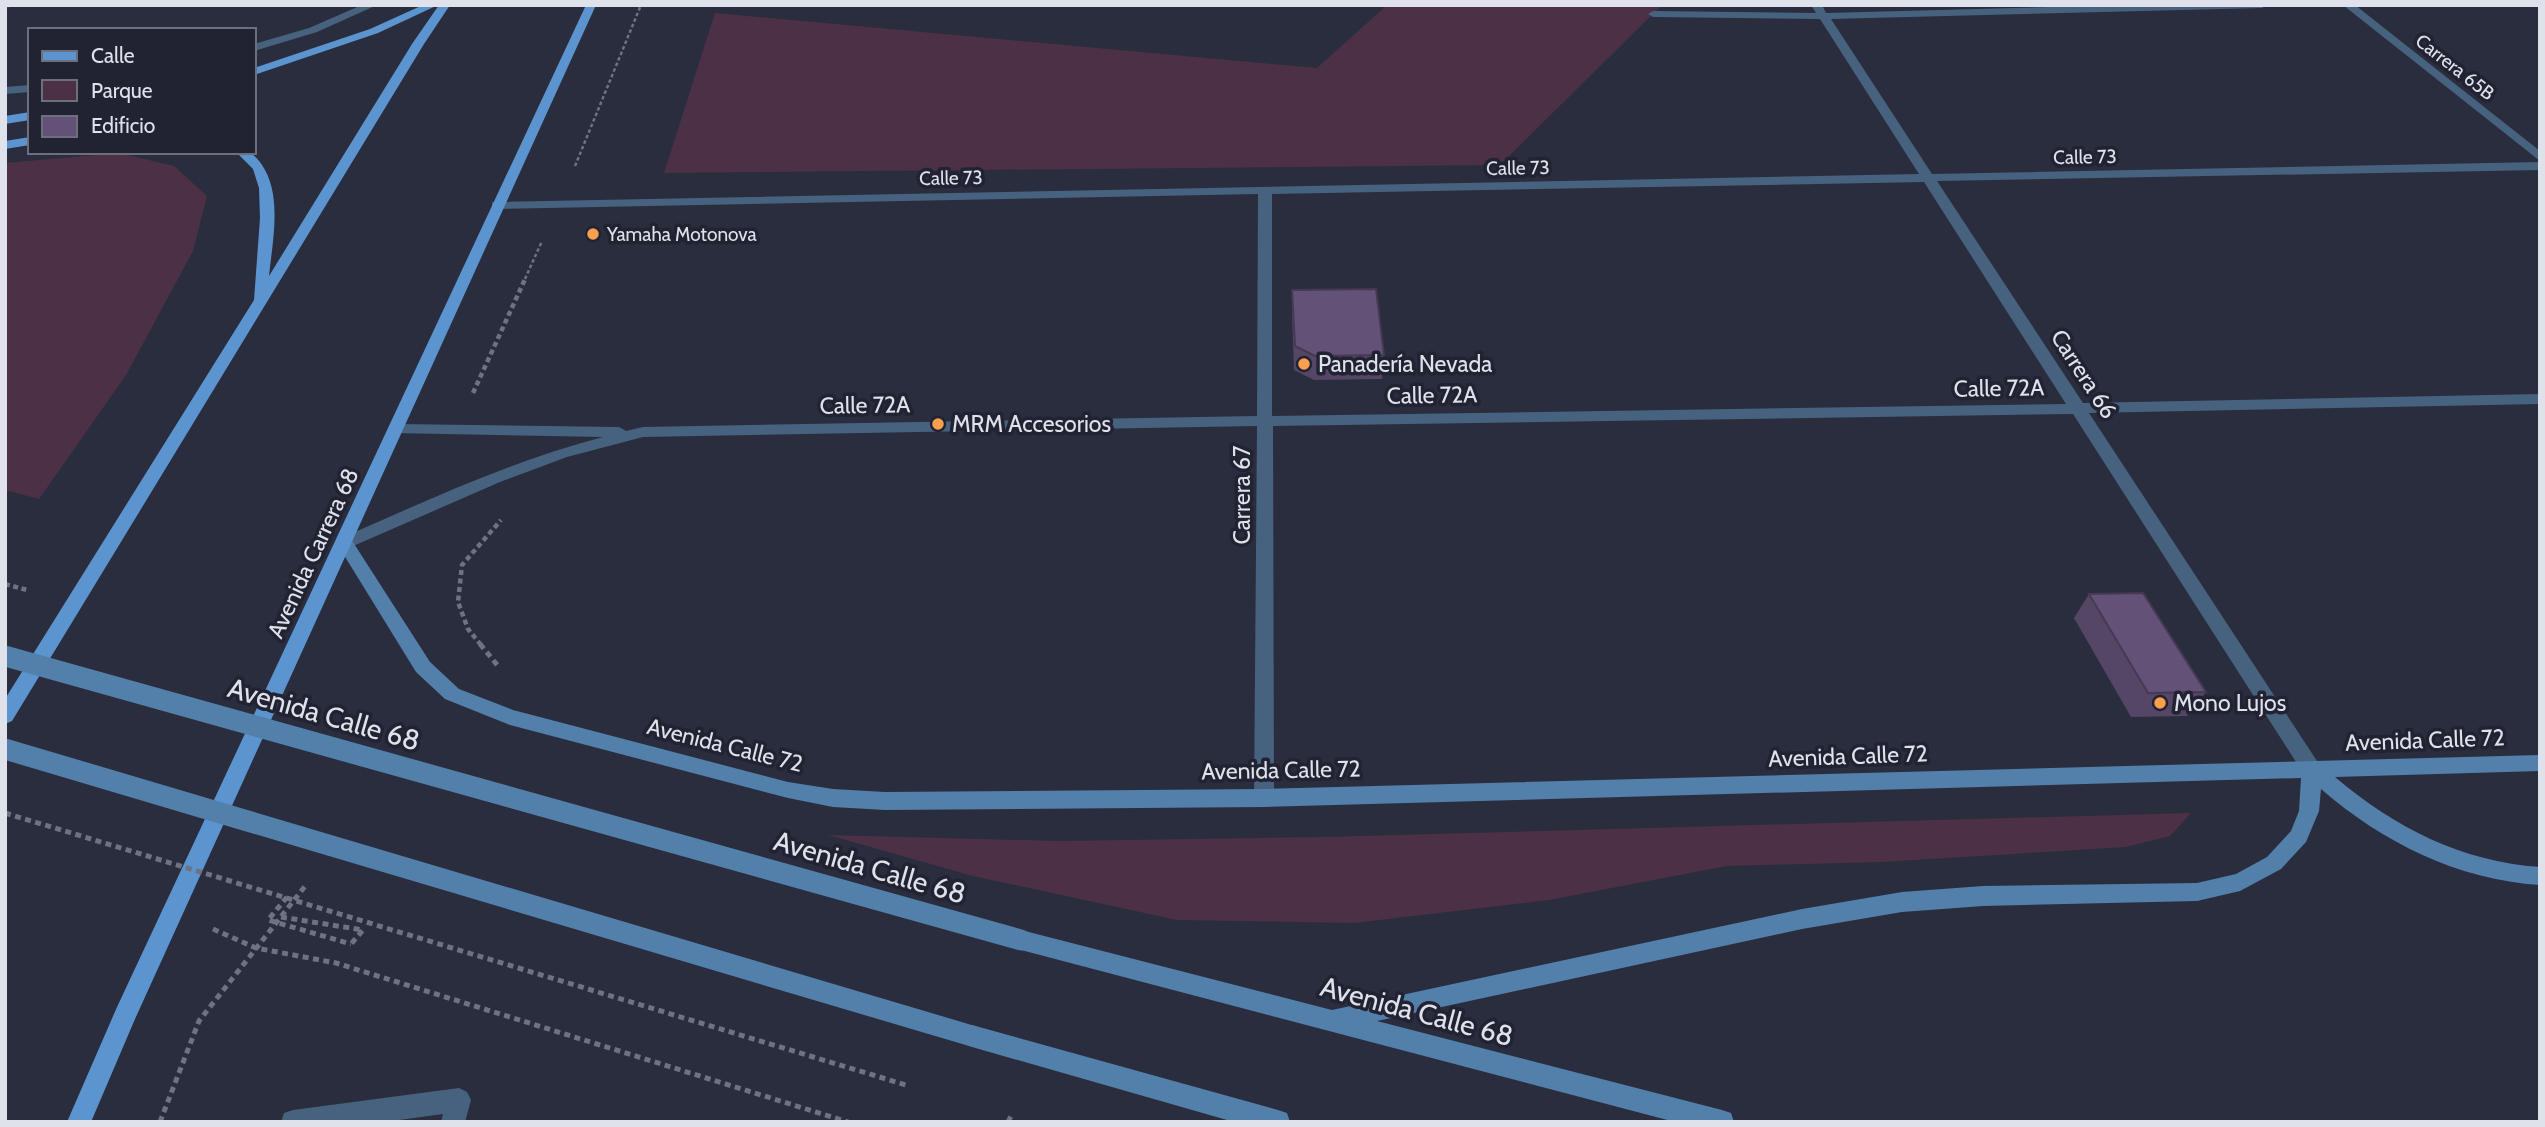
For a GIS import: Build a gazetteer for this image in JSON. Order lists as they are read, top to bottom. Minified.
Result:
{"streets":{"main road":["Avenida Carrera 68","Avenida Calle 68","Avenida Calle 72"],"street":["Carrera 65B","Calle 73","Carrera 66","Calle 72A","Carrera 67"]},"crossings":[["Calle 73","Carrera 66"],["Calle 73","Carrera 67"],["Calle 73","Avenida Carrera 68"],["Carrera 66","Calle 72A"],["Carrera 66","Avenida Calle 72"],["Calle 72A","Carrera 67"],["Calle 72A","Avenida Carrera 68"],["Calle 72A","Avenida Calle 72"],["Carrera 67","Avenida Calle 72"],["Avenida Carrera 68","Avenida Calle 72"]],"places":["Yamaha Motonova","Panadería Nevada","MRM Accesorios","Mono Lujos"],"legend":["Calle","Parque","Edificio"]}
